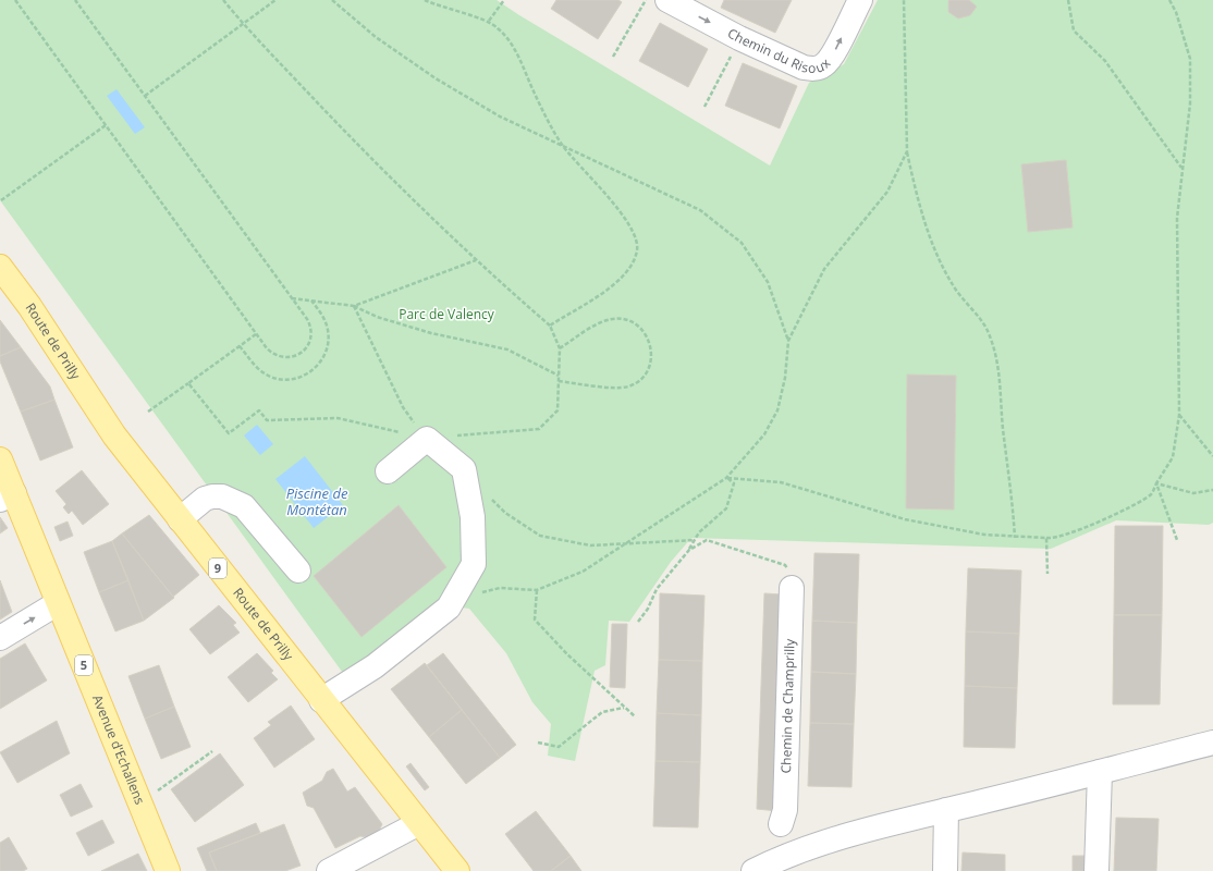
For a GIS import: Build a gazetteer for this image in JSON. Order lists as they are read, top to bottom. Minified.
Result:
{"streets":{"main road":["Route de Prilly","9","5","Avenue d'Echallens"],"street":["Chemin du Risoux","Chemin de Champrilly"]},"water":["Piscine de Montétan"],"parks":["Parc de Valency"]}
